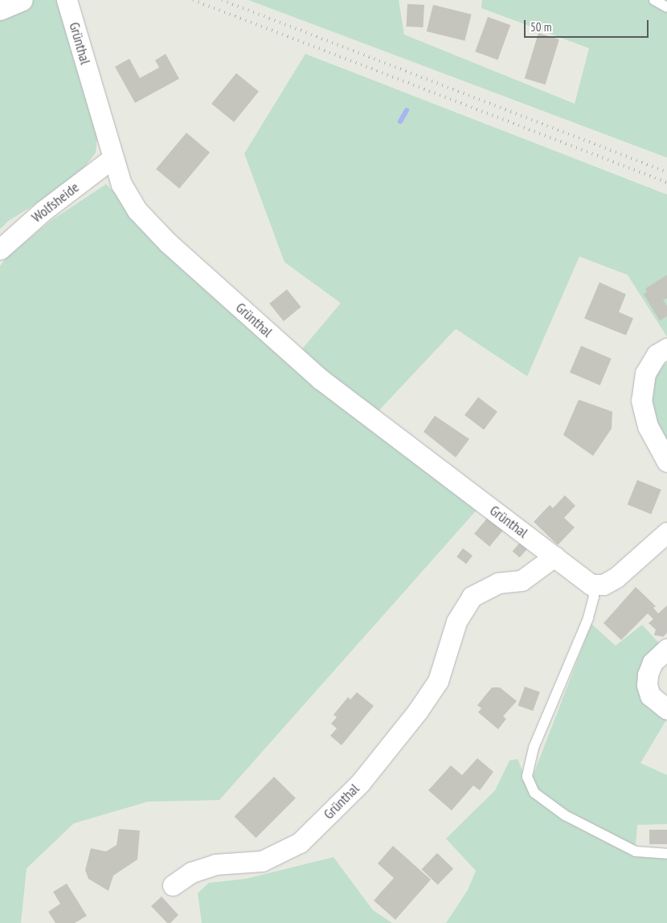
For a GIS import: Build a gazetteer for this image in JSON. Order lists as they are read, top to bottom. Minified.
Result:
{"streets":{"street":["Grünthal","Wolfsheide"]},"crossings":[["Grünthal","Wolfsheide"]],"scale_bar":"50 m"}
